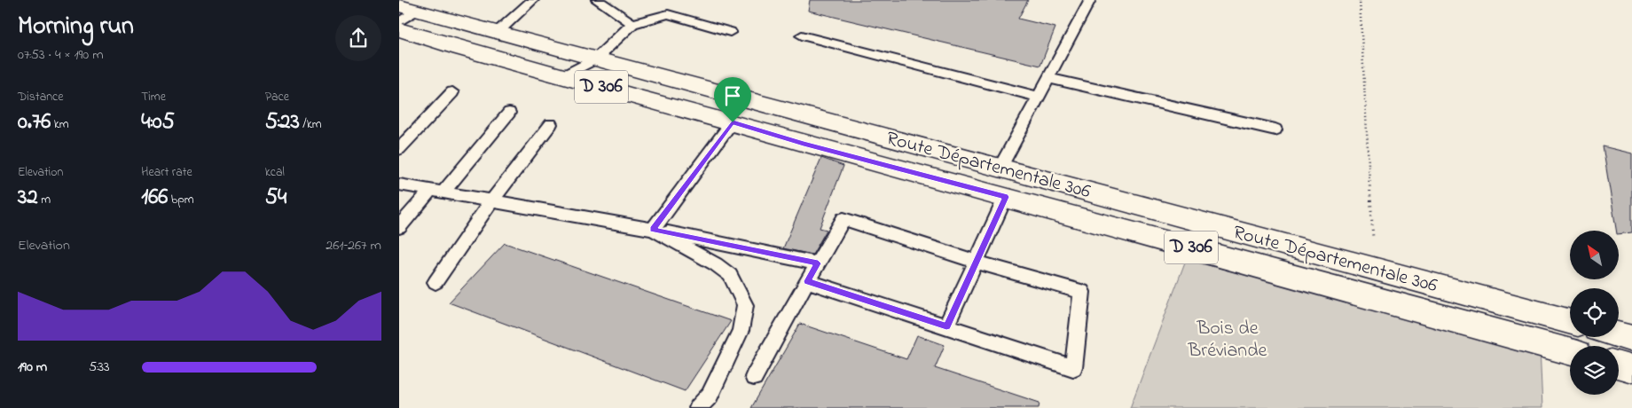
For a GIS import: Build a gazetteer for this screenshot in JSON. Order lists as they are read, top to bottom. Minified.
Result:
{"streets":{"main road":["D 306","Route Départementale 306"]},"crossings":[["D 306","Route Départementale 306"]],"parks":["Bois de Bréviande"],"north":"top left","page":{"heading":["Morning run","07:53 · 4 × 190 m"],"stats":[["Distance","0.76 km"],["Time","4:05"],["Pace","5:23 /km"],["Elevation","32 m"],["Heart rate","166 bpm"],["kcal","54"]],"chart":["Elevation","261–267 m"],"list":[{"name":"190 m","note":"5:33"}]}}
